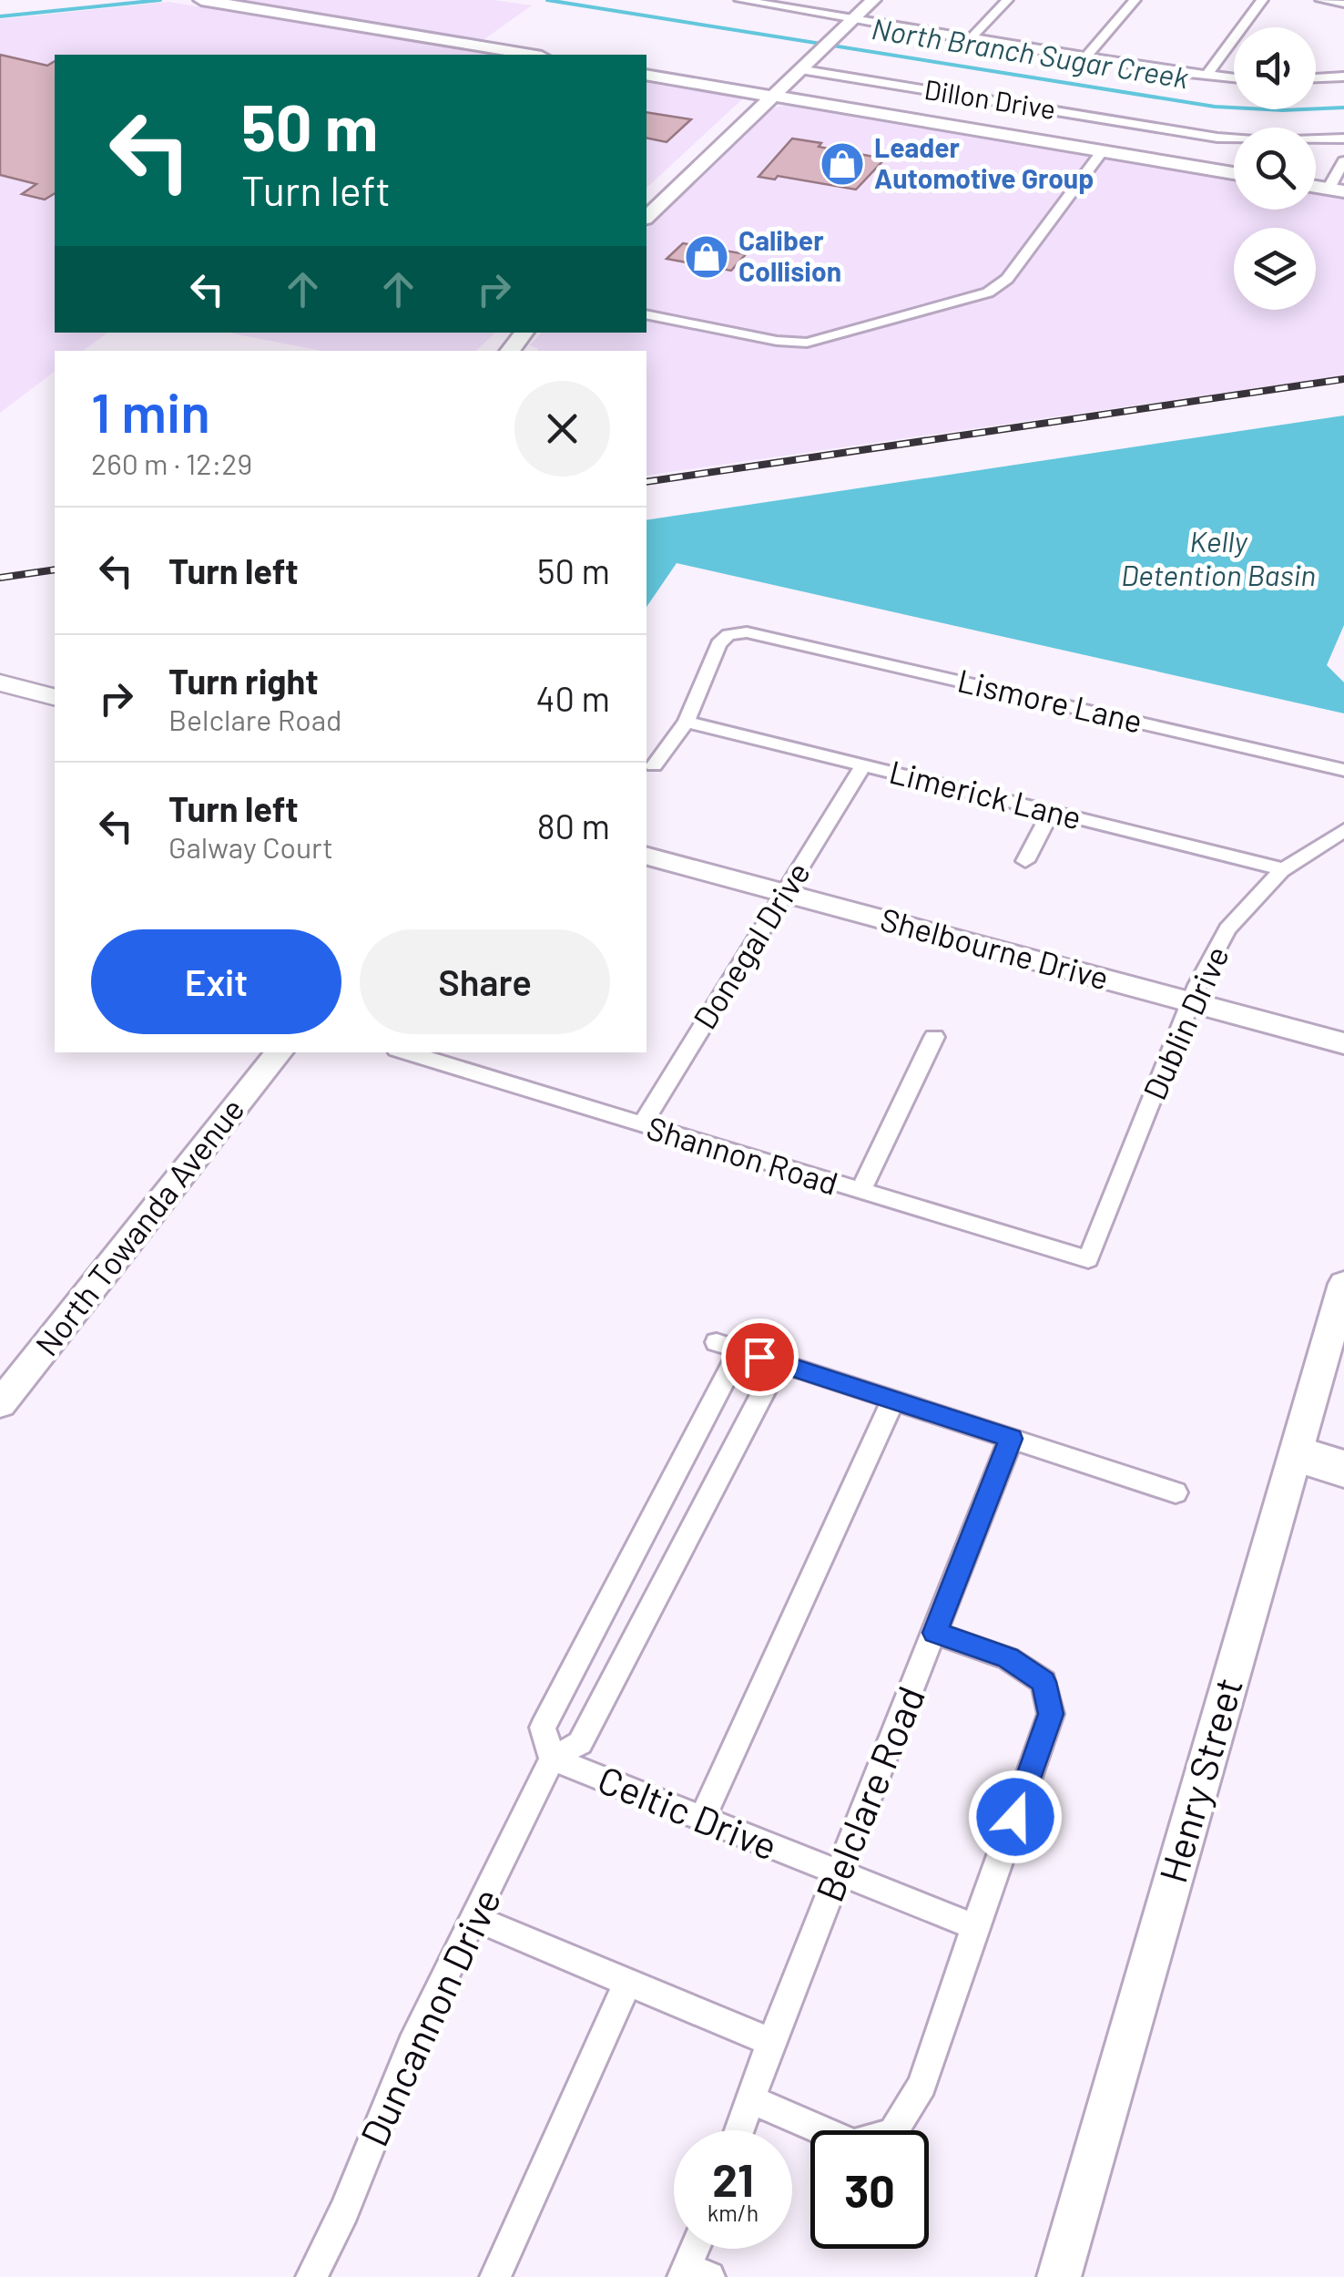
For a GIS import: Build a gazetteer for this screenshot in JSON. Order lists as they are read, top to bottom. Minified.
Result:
{"streets":{"main road":["Shelbourne Drive","North Towanda Avenue","Henry Street"],"street":["Dillon Drive","Lismore Lane","Limerick Lane","Donegal Drive","Dublin Drive","Shannon Road","Belclare Road","Celtic Drive","Duncannon Drive"]},"crossings":[["Lismore Lane","Limerick Lane"],["Limerick Lane","Donegal Drive"],["Limerick Lane","Dublin Drive"],["Donegal Drive","Shelbourne Drive"],["Donegal Drive","Shannon Road"],["Shelbourne Drive","Dublin Drive"],["Dublin Drive","Shannon Road"],["Belclare Road","Celtic Drive"],["Celtic Drive","Duncannon Drive"]],"water":["North Branch Sugar Creek","Kelly Detention Basin"],"places":{"shop":["Leader Automotive Group","Caliber Collision"]},"page":{"turn":["50 m","Turn left"],"heading":["1 min","260 m · 12:29"],"list":[{"name":"Turn left","value":"50 m"},{"name":"Turn right","note":"Belclare Road","value":"40 m"},{"name":"Turn left","note":"Galway Court","value":"80 m"}],"buttons":["Exit","Share"],"speed":"21 km/h","limit":"30"}}
